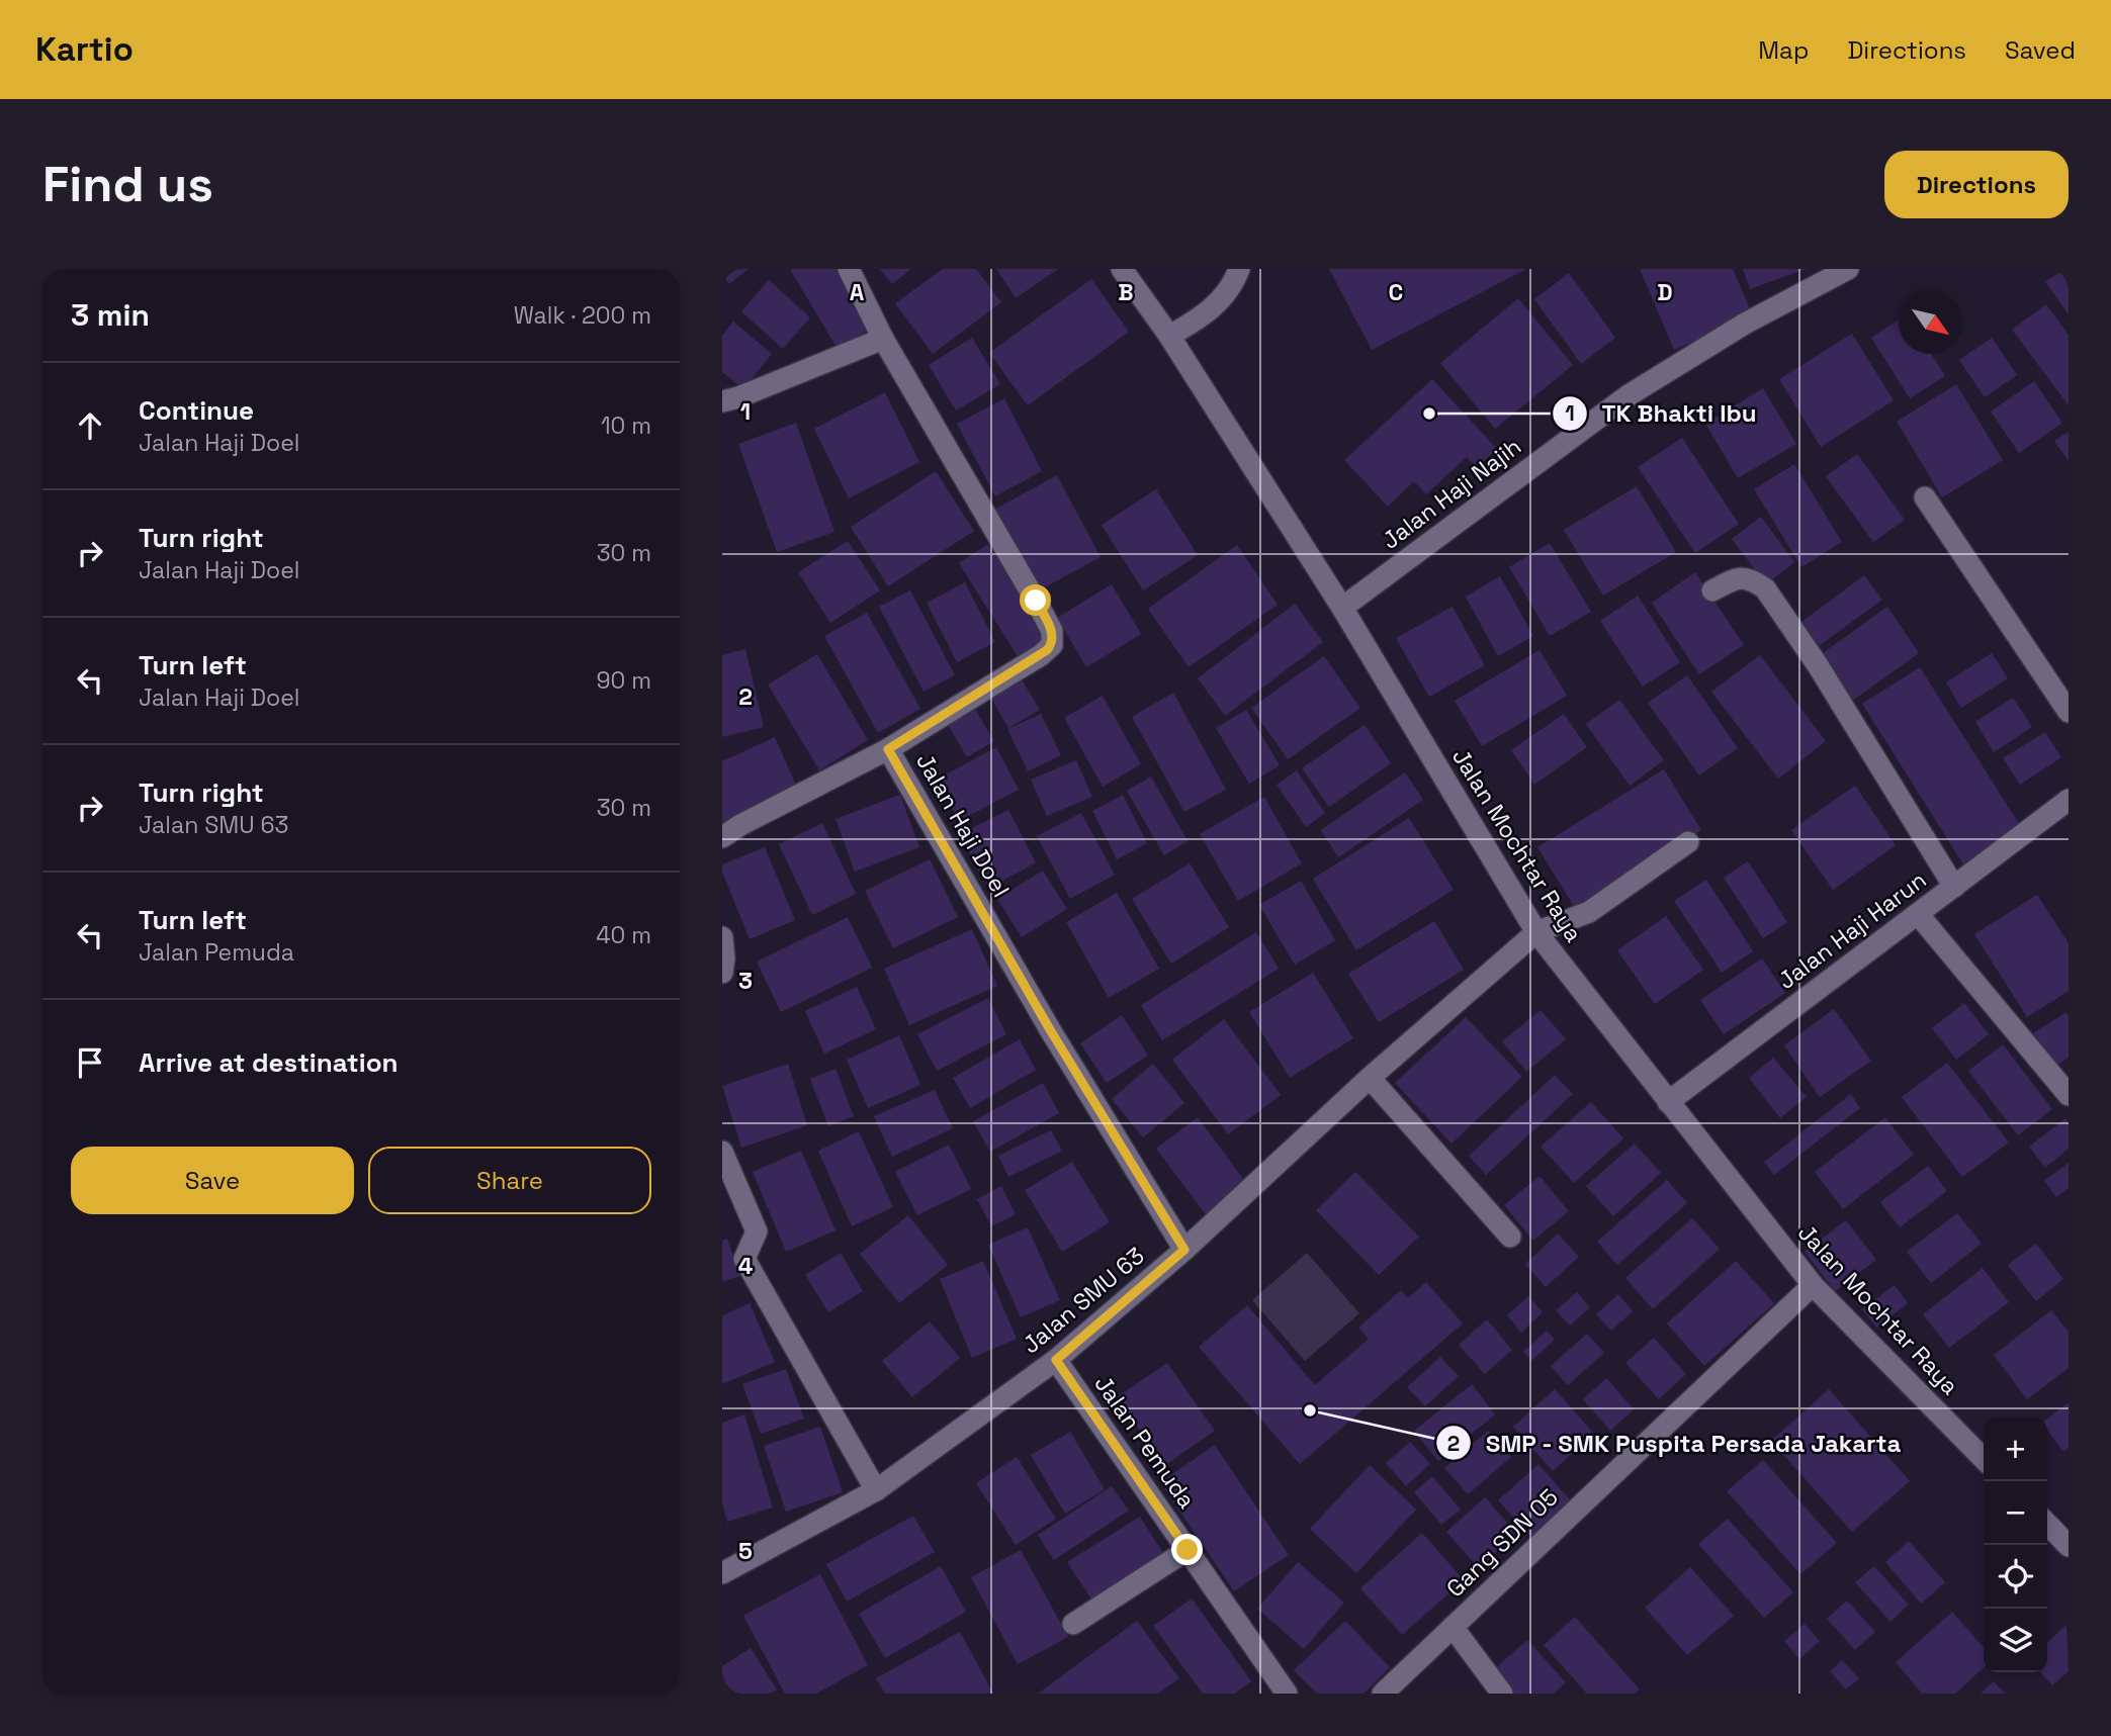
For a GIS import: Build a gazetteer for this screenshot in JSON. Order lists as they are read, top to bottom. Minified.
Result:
{"streets":{"street":["Jalan Haji Najih","Jalan Haji Doel","Jalan Mochtar Raya","Jalan Haji Harun","Jalan SMU 63","Jalan Pemuda","Gang SDN 05"]},"crossings":[["Jalan Haji Najih","Jalan Mochtar Raya"],["Jalan Haji Doel","Jalan SMU 63"],["Jalan Mochtar Raya","Jalan Haji Harun"],["Jalan Mochtar Raya","Jalan SMU 63"],["Jalan Mochtar Raya","Gang SDN 05"],["Jalan SMU 63","Jalan Pemuda"]],"places":["TK Bhakti Ibu","SMP - SMK Puspita Persada Jakarta"],"north":"bottom right","page":{"header":"Kartio","nav":["Map","Directions","Saved"],"buttons":["Directions",["Save","Share"]],"title":"Find us","heading":["3 min","Walk · 200 m"],"list":[["Continue","Jalan Haji Doel","10 m"],["Turn right","Jalan Haji Doel","30 m"],["Turn left","Jalan Haji Doel","90 m"],["Turn right","Jalan SMU 63","30 m"],["Turn left","Jalan Pemuda","40 m"],"Arrive at destination"],"map_buttons":["+","−"]},"grid":{"columns":["A","B","C","D"],"rows":["1","2","3","4","5"]}}
